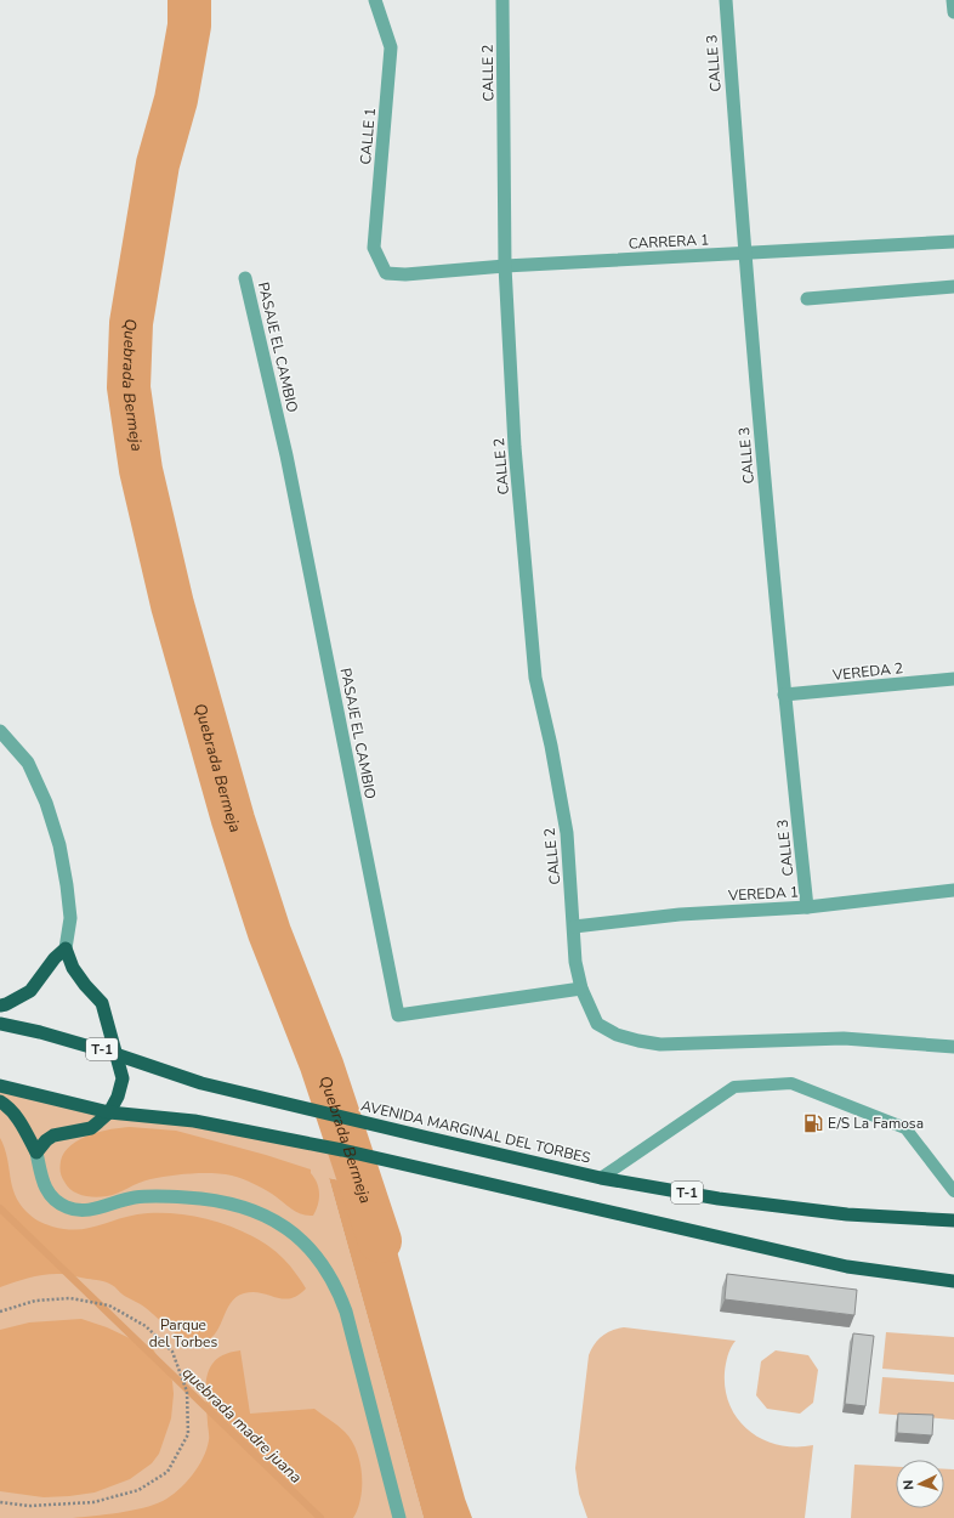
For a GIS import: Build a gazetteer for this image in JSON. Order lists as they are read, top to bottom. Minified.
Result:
{"streets":{"highway":["T-1","AVENIDA MARGINAL DEL TORBES"],"street":["CALLE 3","CALLE 2","CALLE 1","CARRERA 1","PASAJE EL CAMBIO","VEREDA 2","VEREDA 1"]},"crossings":[["CALLE 3","CARRERA 1"],["CALLE 3","VEREDA 2"],["CALLE 3","VEREDA 1"],["CALLE 2","CARRERA 1"],["CALLE 2","PASAJE EL CAMBIO"],["CALLE 2","VEREDA 1"],["CALLE 1","CARRERA 1"]],"water":["Quebrada Bermeja","quebrada madre juana"],"parks":["Parque del Torbes"],"places":{"fuel station":["E/S La Famosa"]},"north":"left"}
